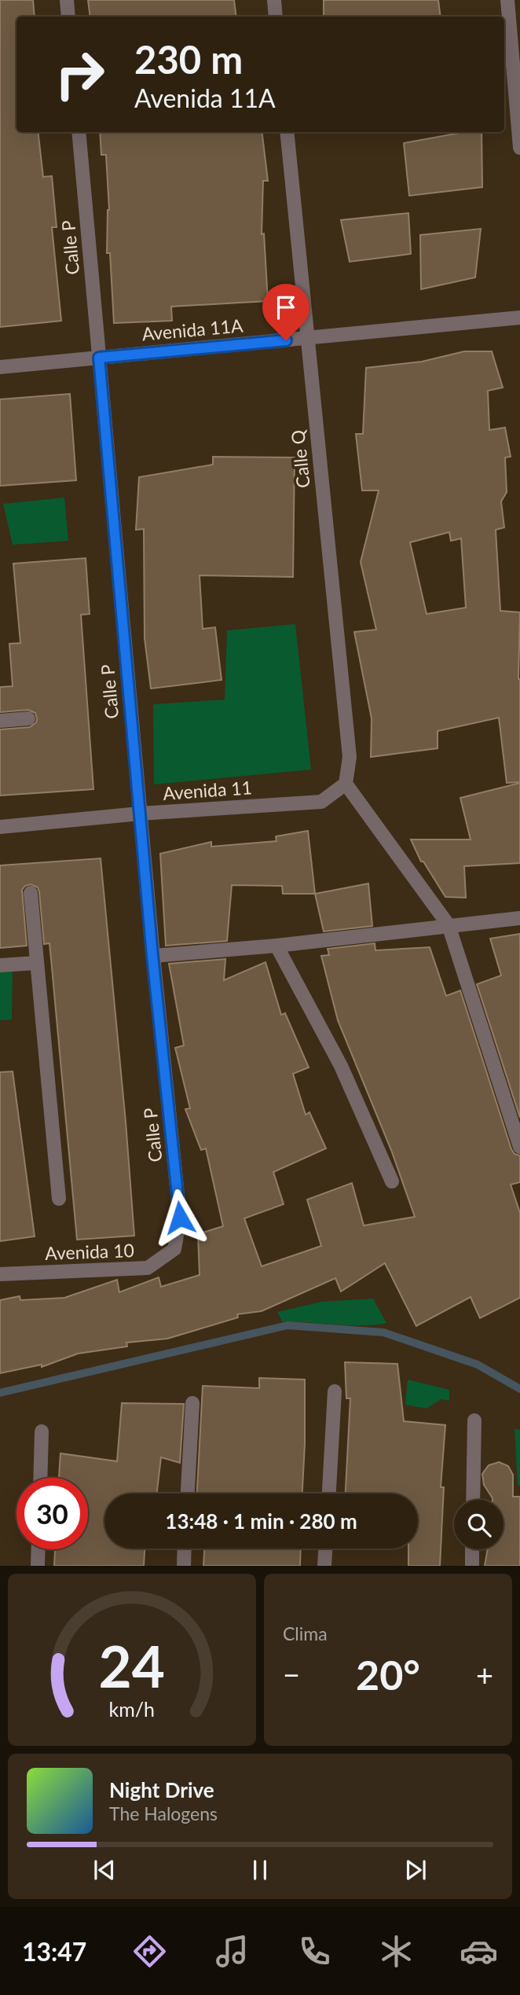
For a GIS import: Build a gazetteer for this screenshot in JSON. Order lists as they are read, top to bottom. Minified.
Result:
{"streets":{"street":["Calle P","Avenida 11A","Calle Q","Avenida 11","Avenida 10"]},"crossings":[["Calle P","Avenida 11A"],["Calle P","Avenida 11"],["Calle P","Avenida 10"],["Avenida 11A","Calle Q"],["Calle Q","Avenida 11"]],"page":{"turn":["230 m","Avenida 11A"],"limit":"30","trip":"13:48 · 1 min · 280 m","tile":"Clima","heat":["−","20°","+"],"song":["Night Drive","The Halogens"],"tabs":"13:47","gauge":["24","km/h"]}}
